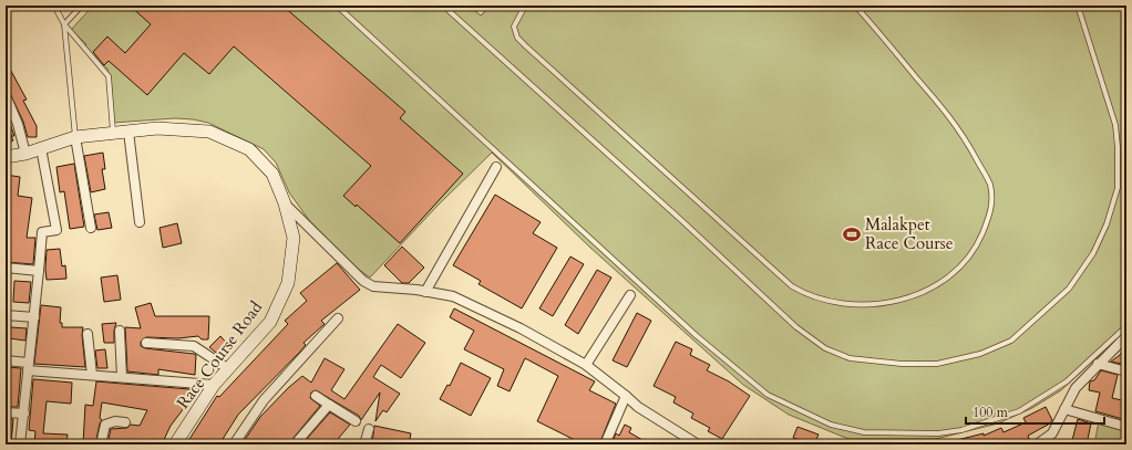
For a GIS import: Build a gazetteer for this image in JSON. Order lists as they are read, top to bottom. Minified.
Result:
{"streets":{"street":["Race Course Road"]},"places":{"sports":["Malakpet Race Course"]},"scale_bar":"100 m"}
